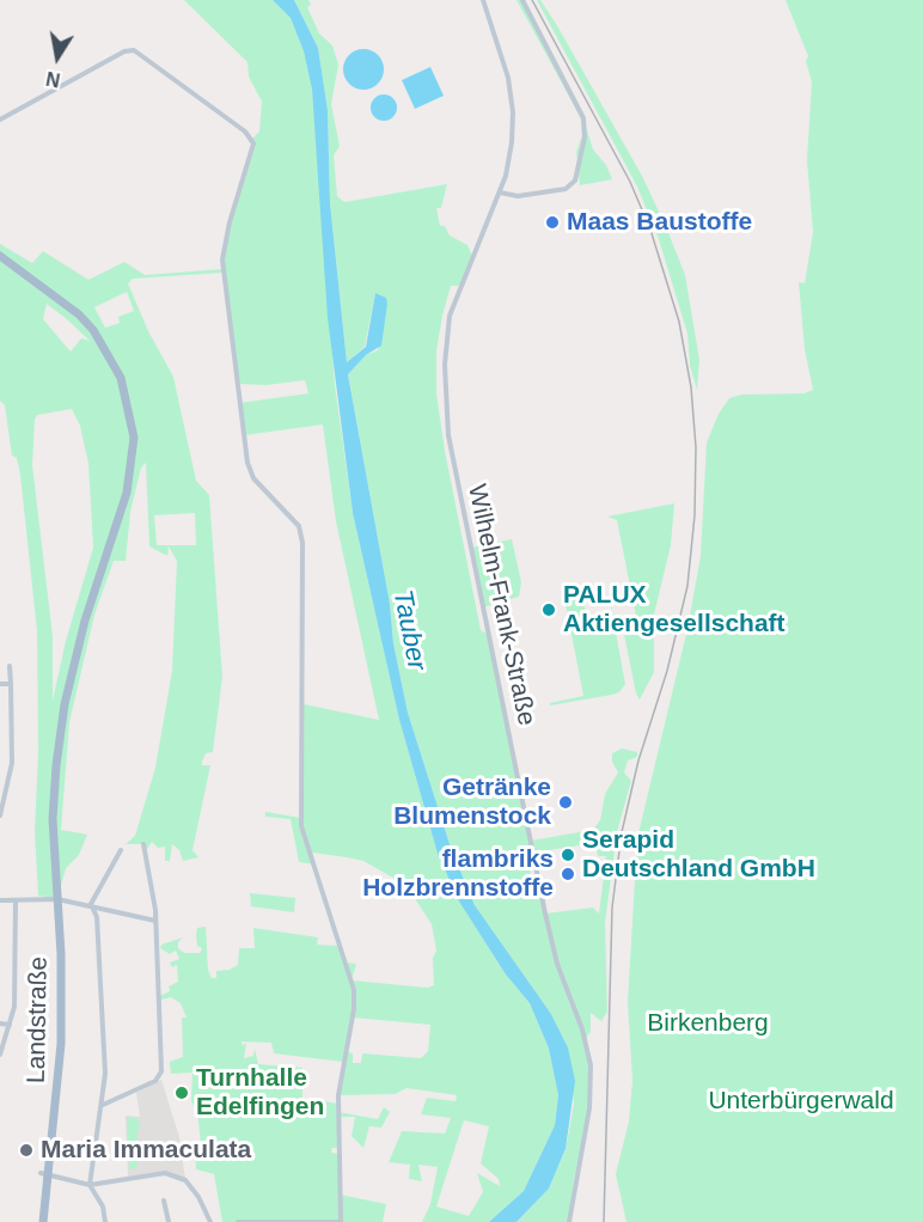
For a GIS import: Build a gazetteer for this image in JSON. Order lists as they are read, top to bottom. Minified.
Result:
{"streets":{"main road":["Landstraße"],"street":["Wilhelm-Frank-Straße"]},"water":["Tauber"],"parks":["Birkenberg","Unterbürgerwald"],"places":["Maas Baustoffe","PALUX Aktiengesellschaft","Getränke Blumenstock","Serapid Deutschland GmbH","flambriks Holzbrennstoffe","Turnhalle Edelfingen","Maria Immaculata"],"north":"bottom"}
